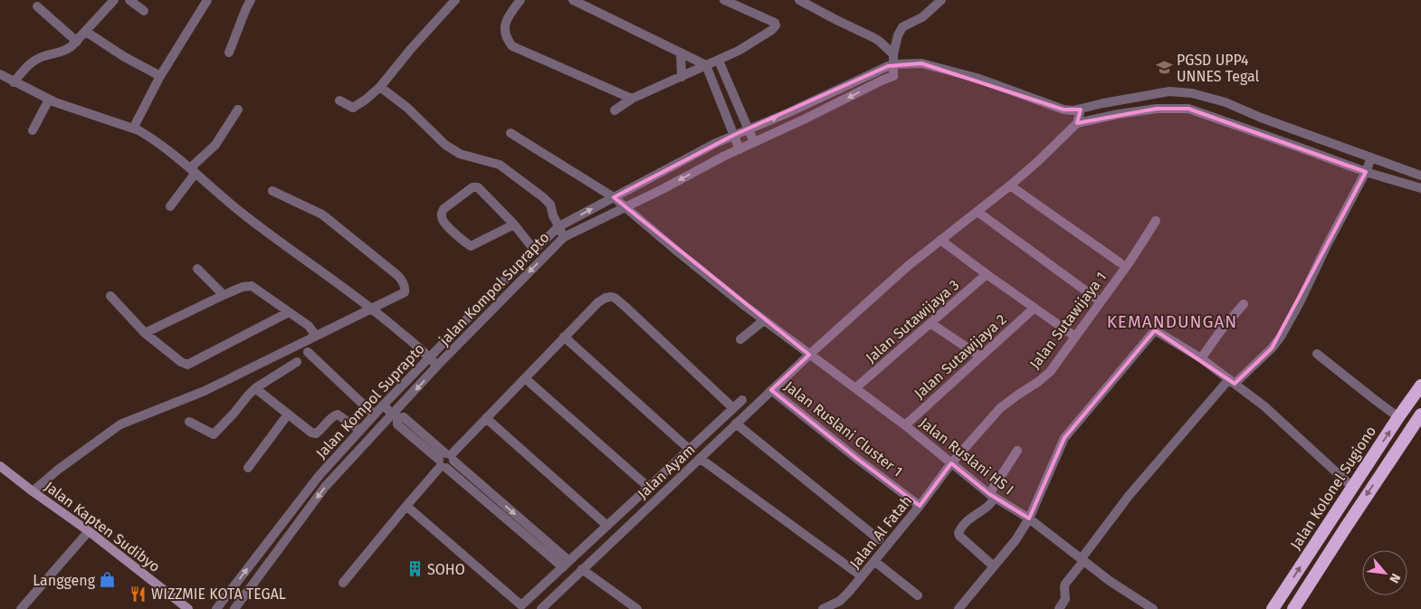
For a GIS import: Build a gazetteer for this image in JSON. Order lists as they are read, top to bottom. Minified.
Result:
{"streets":{"highway":["Jalan Kolonel Sugiono"],"main road":["Jalan Kapten Sudibyo"],"street":["jalan Kompol Suprapto","Jalan Sutawijaya 1","Jalan Sutawijaya 3","Jalan Sutawijaya 2","Jalan Kompol Suprapto","Jalan Ruslani Cluster 1","Jalan Ruslani HS I","Jalan Ayam","Jalan Al Fatah"]},"crossings":[["jalan Kompol Suprapto","Jalan Kompol Suprapto"],["jalan Kompol Suprapto","Jalan Ruslani HS I"],["Jalan Sutawijaya 1","Jalan Ruslani HS I"],["Jalan Sutawijaya 1","Jalan Al Fatah"],["Jalan Sutawijaya 3","Jalan Ruslani HS I"],["Jalan Sutawijaya 2","Jalan Ruslani HS I"],["Jalan Kompol Suprapto","Jalan Ruslani HS I"],["Jalan Ruslani Cluster 1","Jalan Ayam"],["Jalan Ruslani Cluster 1","Jalan Al Fatah"],["Jalan Ruslani HS I","Jalan Ayam"],["Jalan Ruslani HS I","Jalan Al Fatah"]],"districts":["KEMANDUNGAN"],"places":{"school or university":["PGSD UPP4 UNNES Tegal"],"building":["SOHO"],"shop":["Langgeng"],"restaurant":["WIZZMIE KOTA TEGAL"]},"north":"bottom right"}
